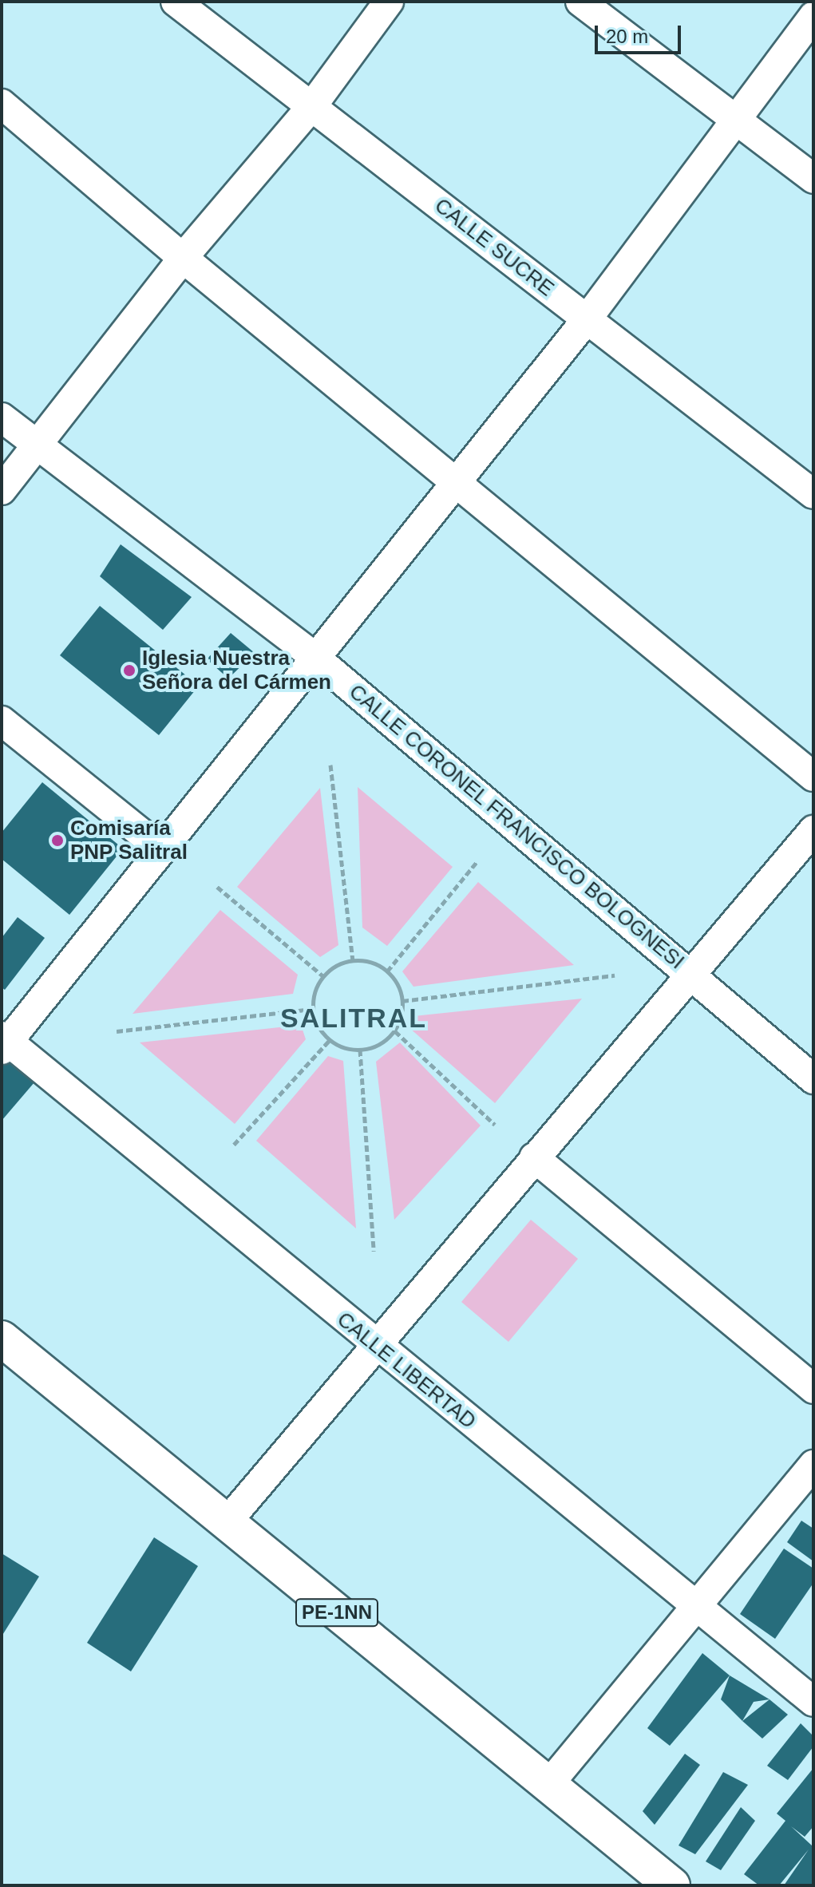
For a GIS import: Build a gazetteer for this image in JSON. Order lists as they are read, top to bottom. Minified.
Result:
{"streets":{"highway":["PE-1NN"],"street":["CALLE SUCRE","CALLE CORONEL FRANCISCO BOLOGNESI","CALLE LIBERTAD"]},"districts":["SALITRAL"],"places":["Iglesia Nuestra Señora del Cármen","Comisaría PNP Salitral"],"scale_bar":"20 m"}
